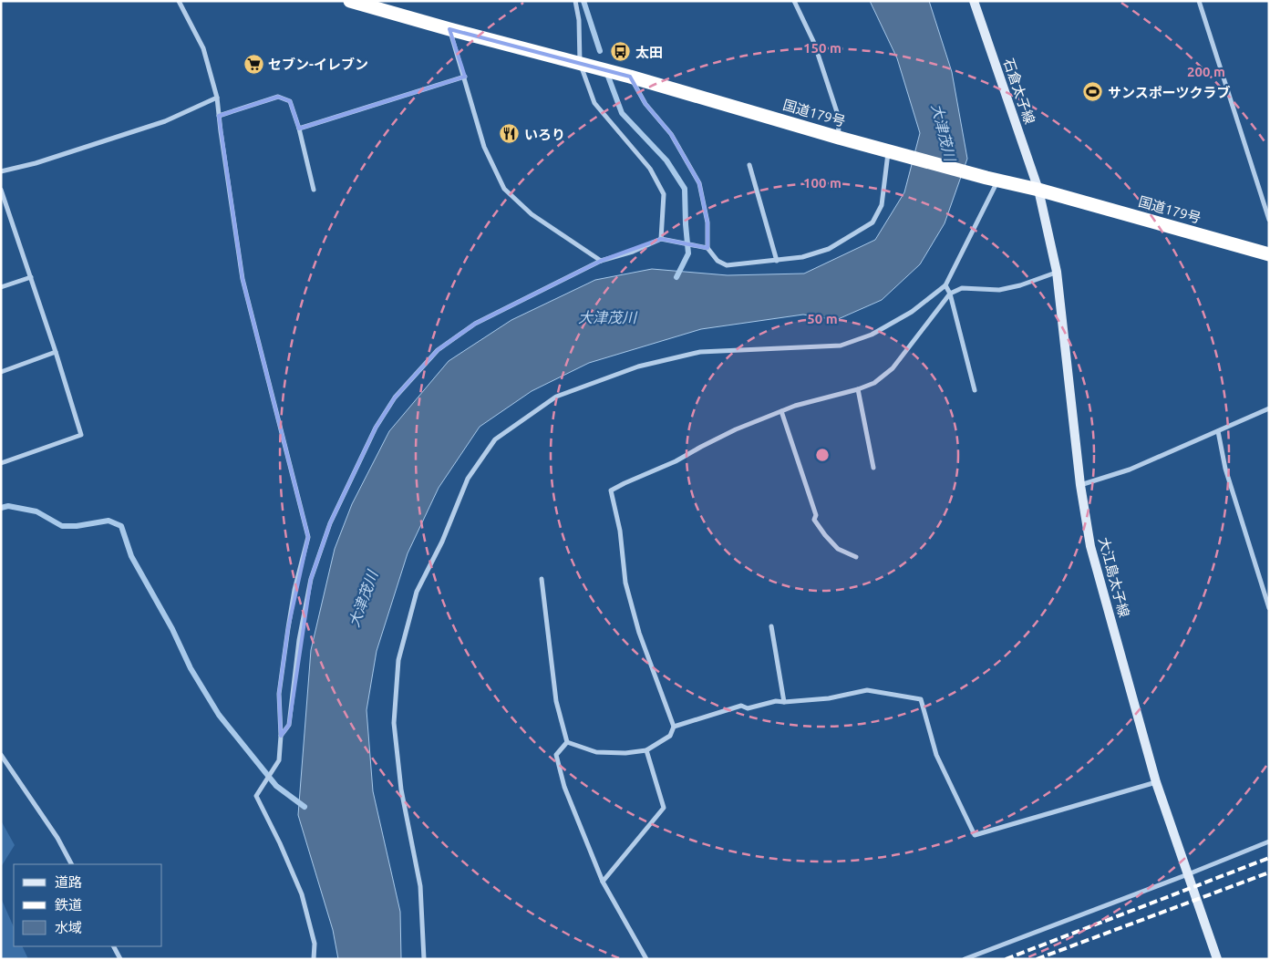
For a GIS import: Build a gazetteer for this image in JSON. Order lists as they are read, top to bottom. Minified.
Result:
{"streets":{"highway":["国道179号"],"main road":["石倉太子線","大江島太子線"]},"crossings":[["石倉太子線","国道179号"],["石倉太子線","大江島太子線"],["国道179号","大江島太子線"]],"water":["大津茂川"],"places":{"bus stop":["太田"],"supermarket":["セブン-イレブン"],"sports":["サンスポーツクラブ"],"restaurant":["いろり"]},"legend":["道路","鉄道","水域"],"rings":["150 m","200 m","100 m","50 m"]}
